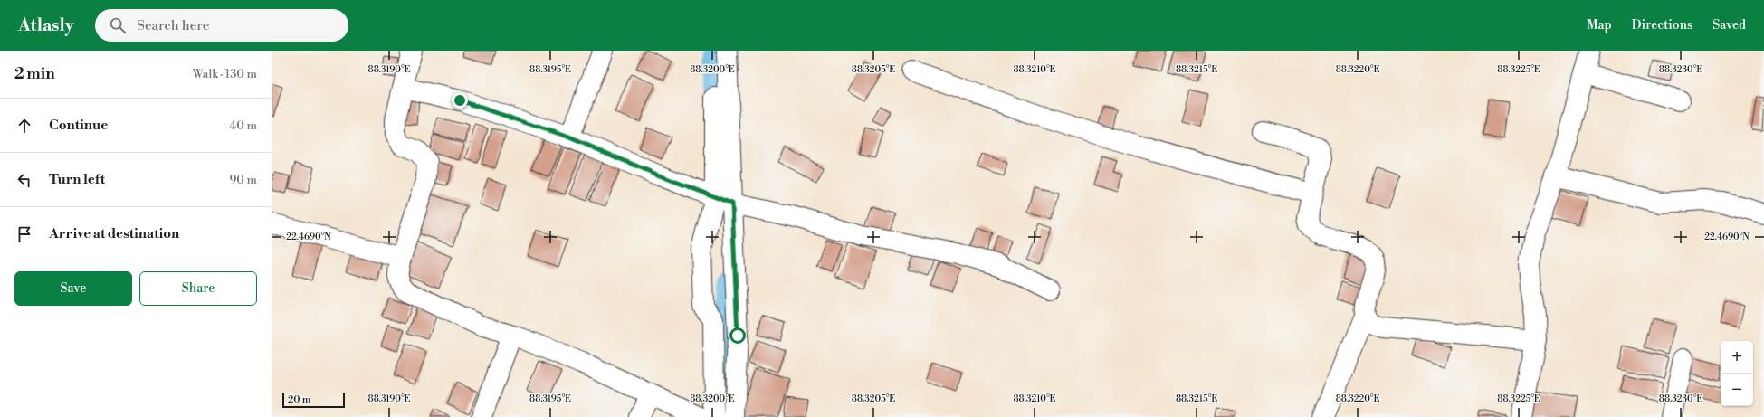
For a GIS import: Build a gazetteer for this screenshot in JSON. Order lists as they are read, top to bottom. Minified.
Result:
{"scale_bar":"20 m","page":{"header":"Atlasly","search":"Search here","nav":["Map","Directions","Saved"],"heading":["2 min","Walk · 130 m"],"list":[["Continue","40 m"],["Turn left","90 m"],"Arrive at destination"],"buttons":["Save","Share"],"map_buttons":["+","−"],"scale":"20 m"},"coordinates":["88.3190°E","88.3195°E","88.3200°E","88.3205°E","88.3210°E","88.3215°E","88.3220°E","88.3225°E","88.3230°E","22.4690°N"]}
